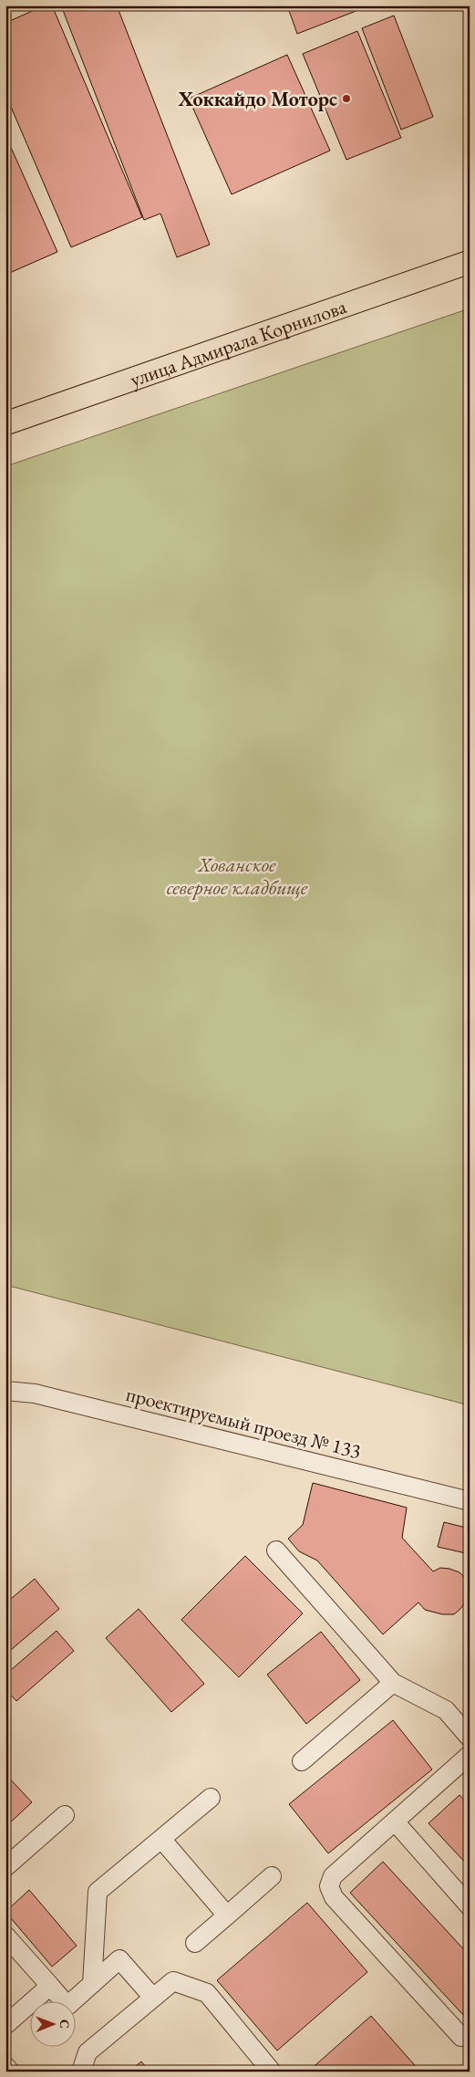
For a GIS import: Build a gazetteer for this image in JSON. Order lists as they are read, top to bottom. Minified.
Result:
{"streets":{"main road":["улица Адмирала Корнилова"],"street":["проектируемый проезд № 133"]},"parks":["Хованское северное кладбище"],"places":["Хоккайдо Моторс"],"north":"right"}
